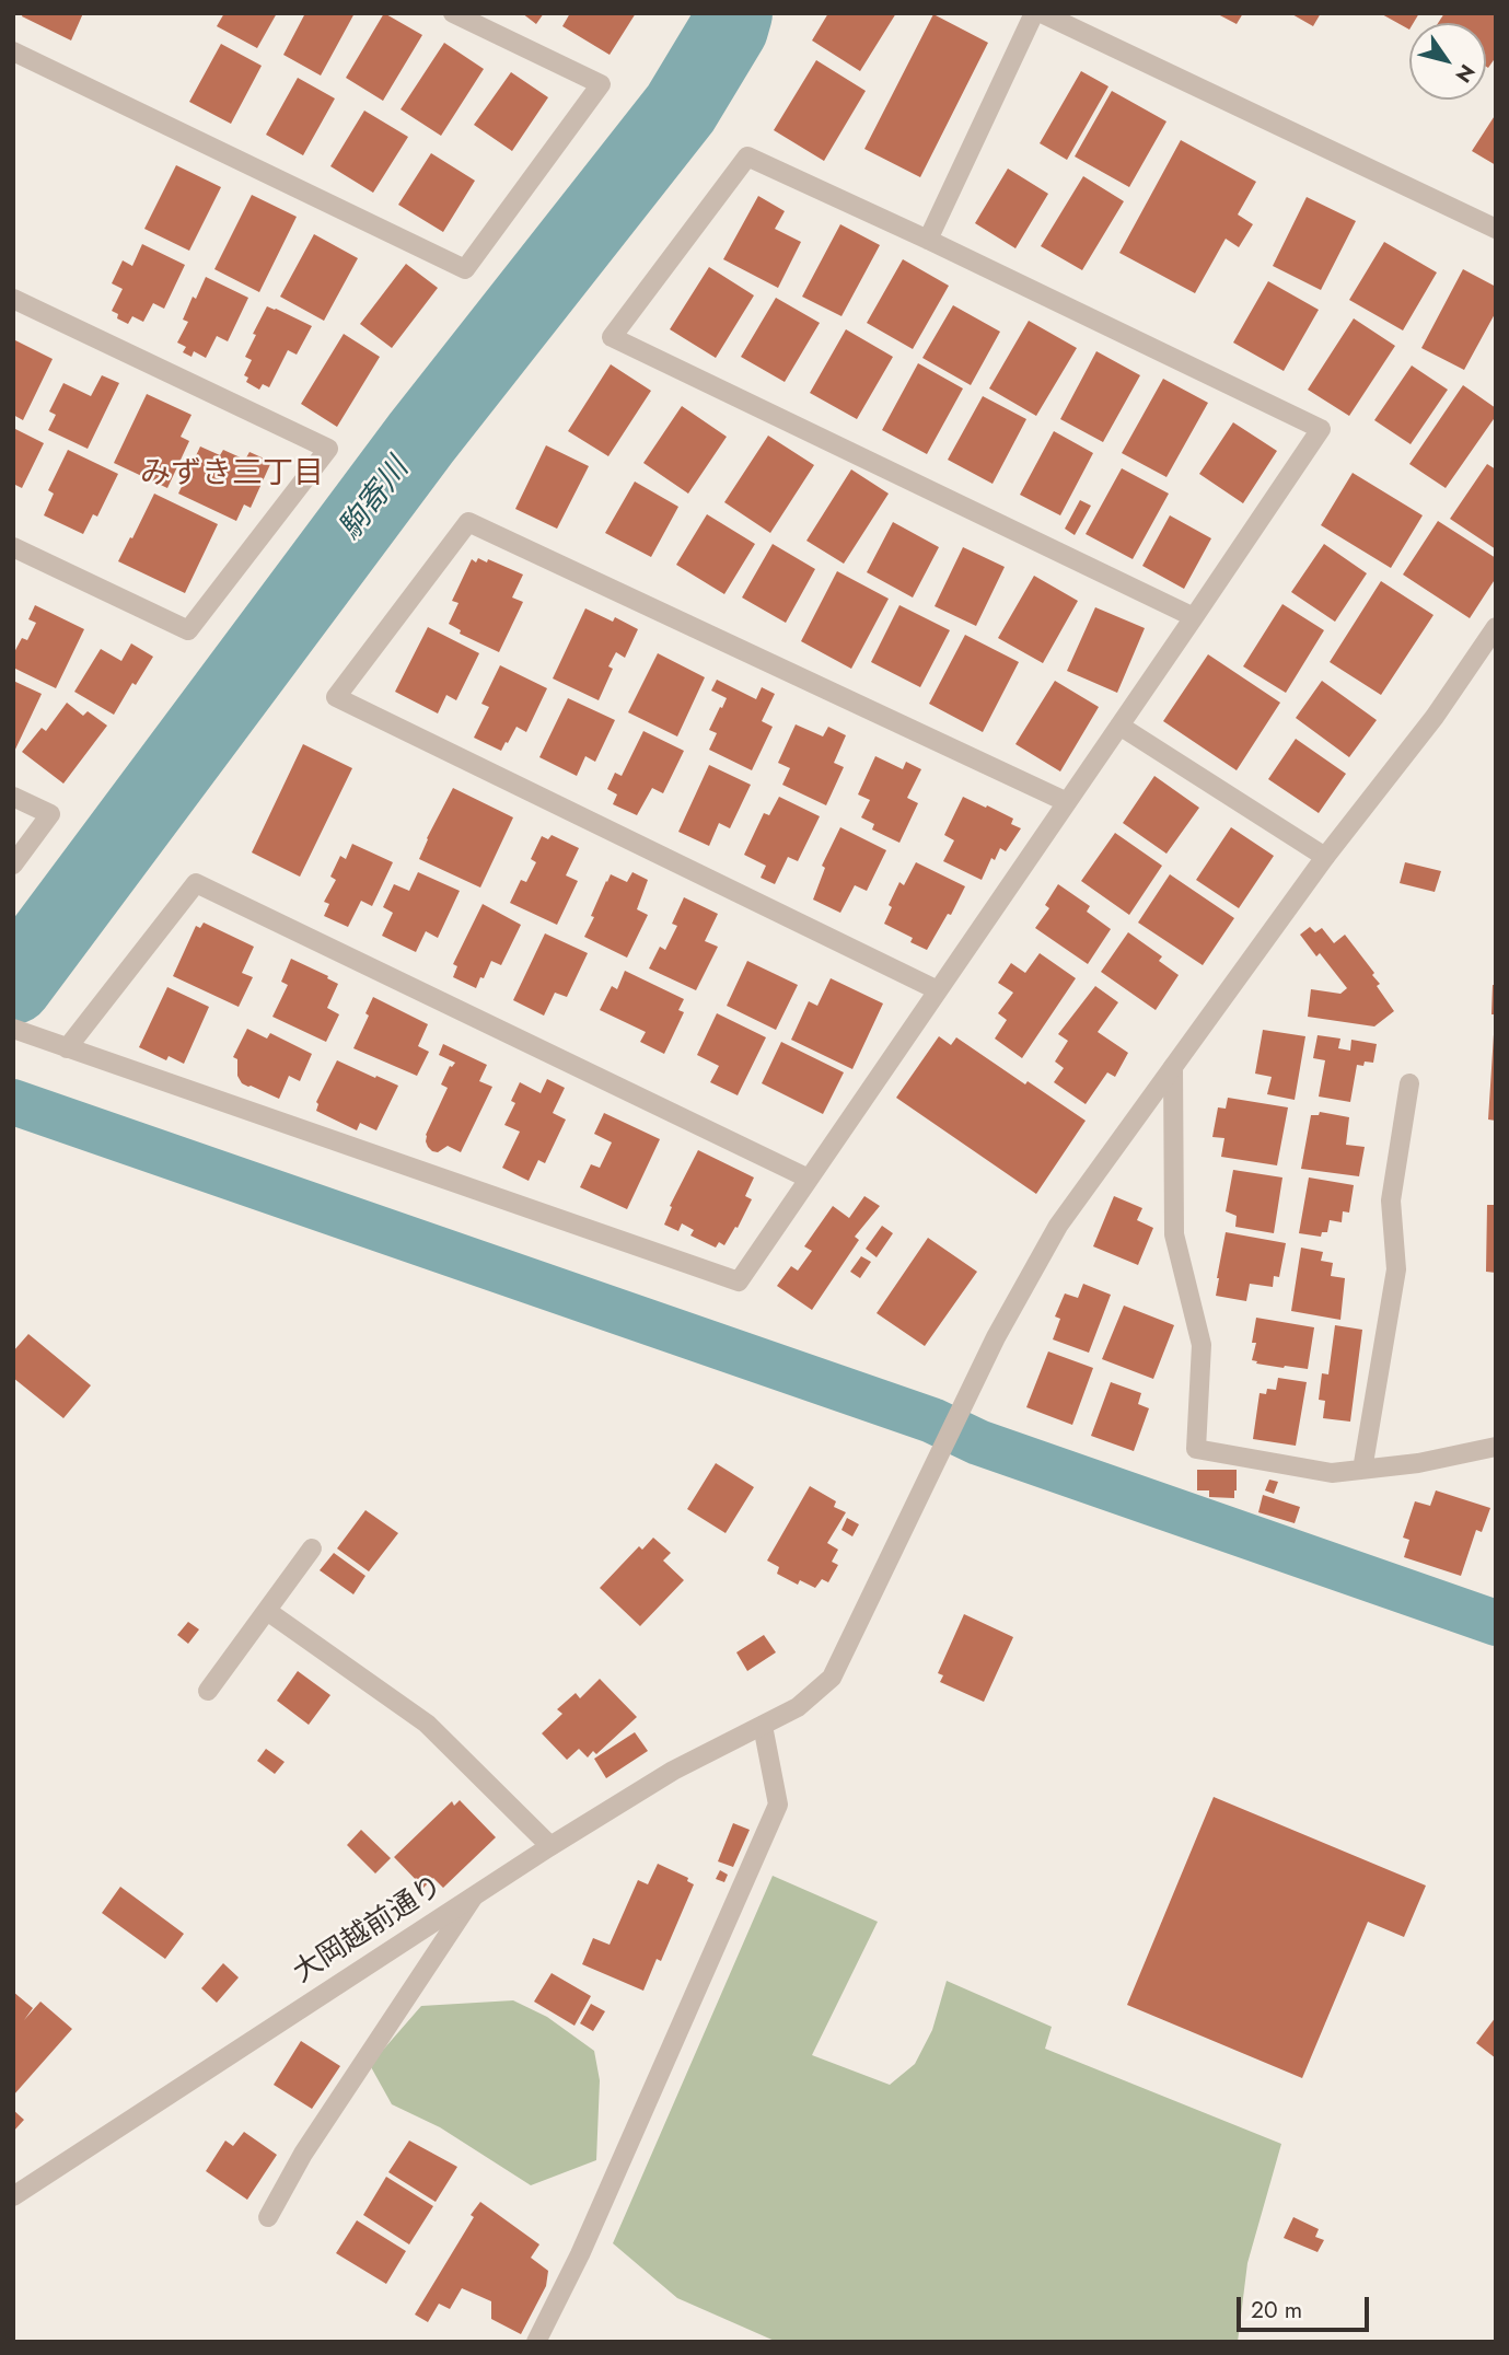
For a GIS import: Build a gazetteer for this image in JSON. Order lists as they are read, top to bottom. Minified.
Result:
{"streets":{"street":["大岡越前通り"]},"districts":["みずき三丁目"],"water":["駒寄川"],"scale_bar":"20 m","north":"bottom right"}
